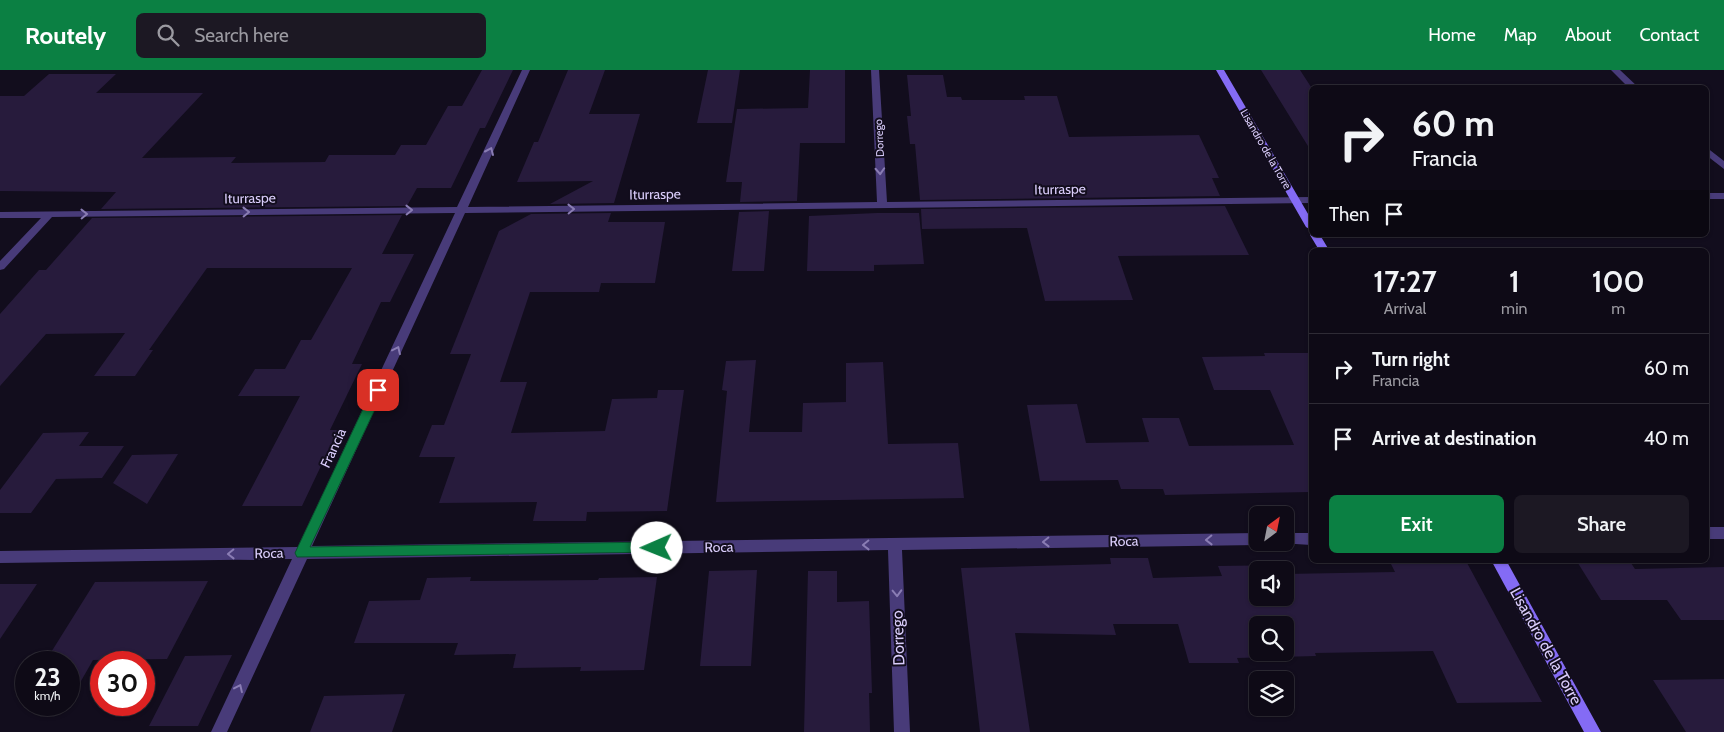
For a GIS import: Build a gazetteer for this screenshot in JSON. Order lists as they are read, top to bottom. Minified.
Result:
{"streets":{"main road":["Lisandro de la Torre"],"street":["Dorrego","Iturraspe","Francia","Roca"]},"crossings":[["Dorrego","Iturraspe"],["Dorrego","Roca"],["Lisandro de la Torre","Iturraspe"],["Iturraspe","Francia"],["Francia","Roca"]],"one_way":["Dorrego","Iturraspe","Francia","Roca"],"north":"top right","page":{"header":"Routely","search":"Search here","nav":["Home","Map","About","Contact"],"turn":["60 m","Francia"],"then":"Then","eta":["17:27","Arrival","1","min","100","m"],"list":[{"name":"Turn right","note":"Francia","value":"60 m"},{"name":"Arrive at destination","value":"40 m"}],"buttons":["Exit","Share"],"speed":"23 km/h","limit":"30"}}
